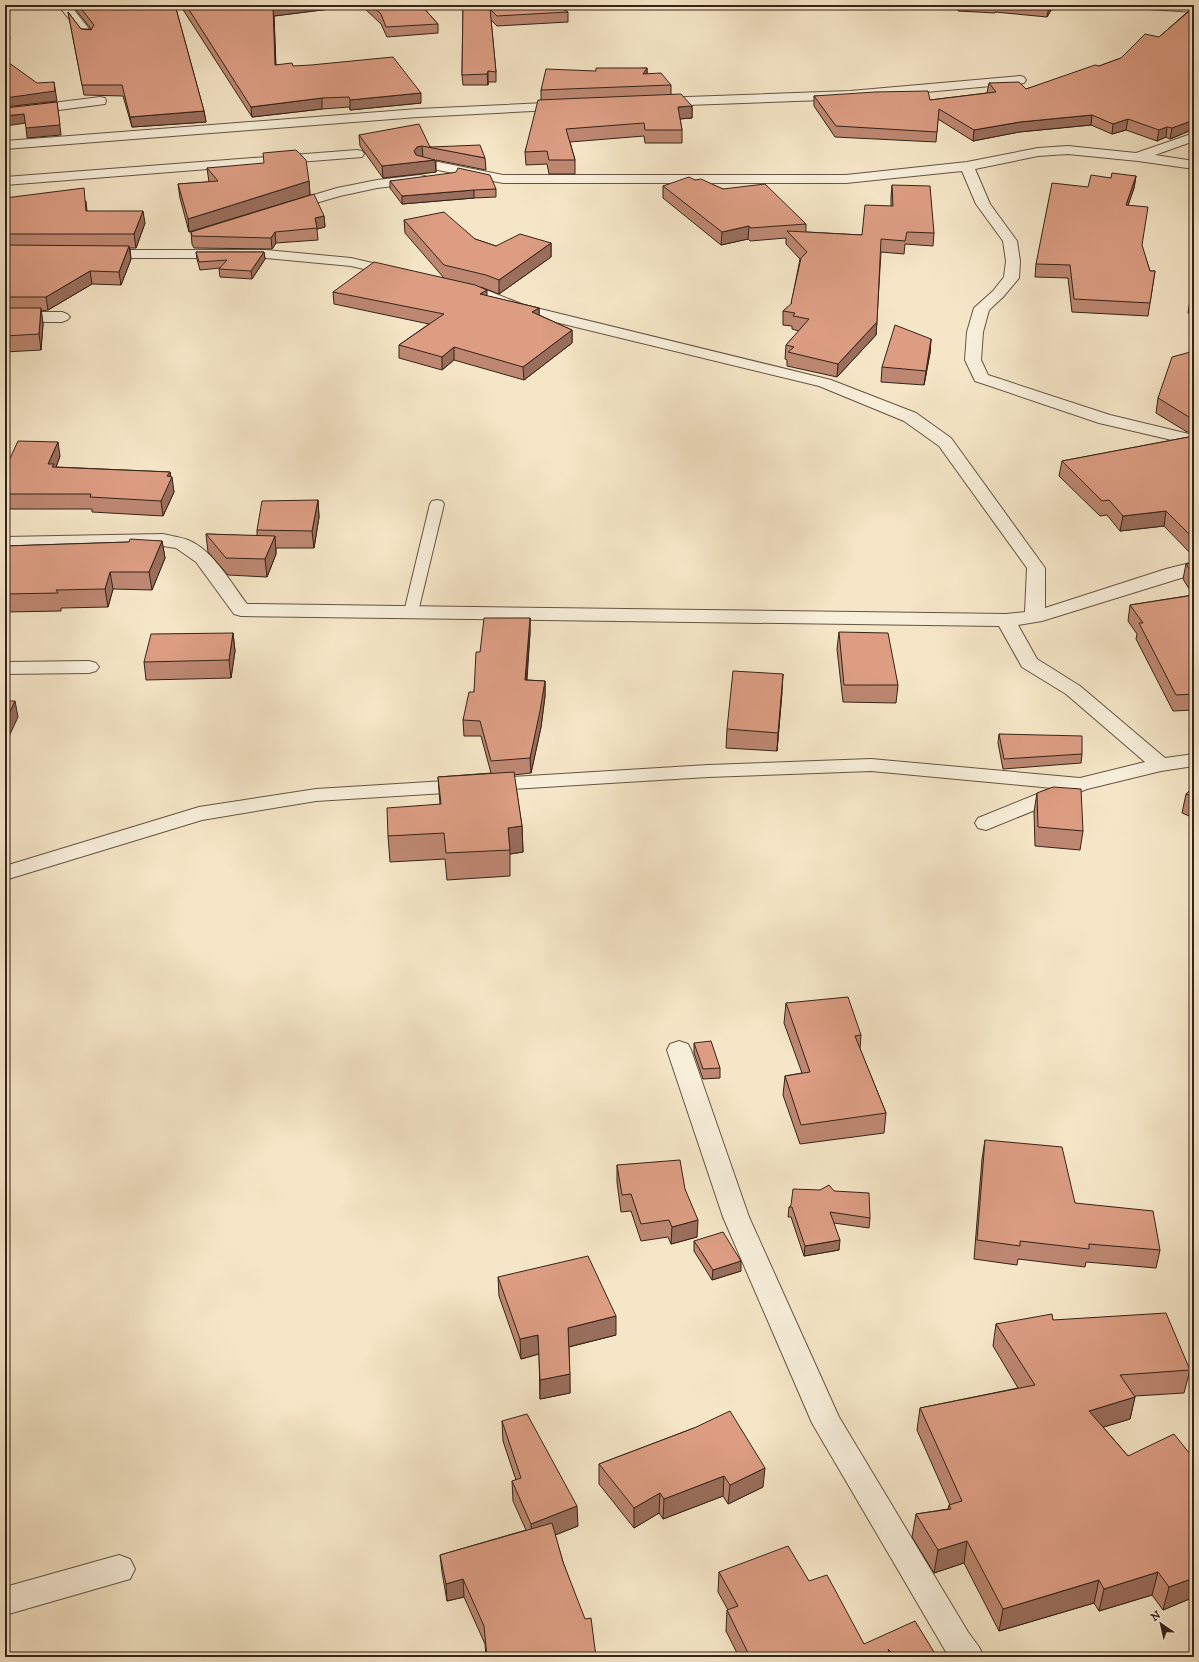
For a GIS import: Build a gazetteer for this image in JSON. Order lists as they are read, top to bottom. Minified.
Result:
{"north":"top left"}
